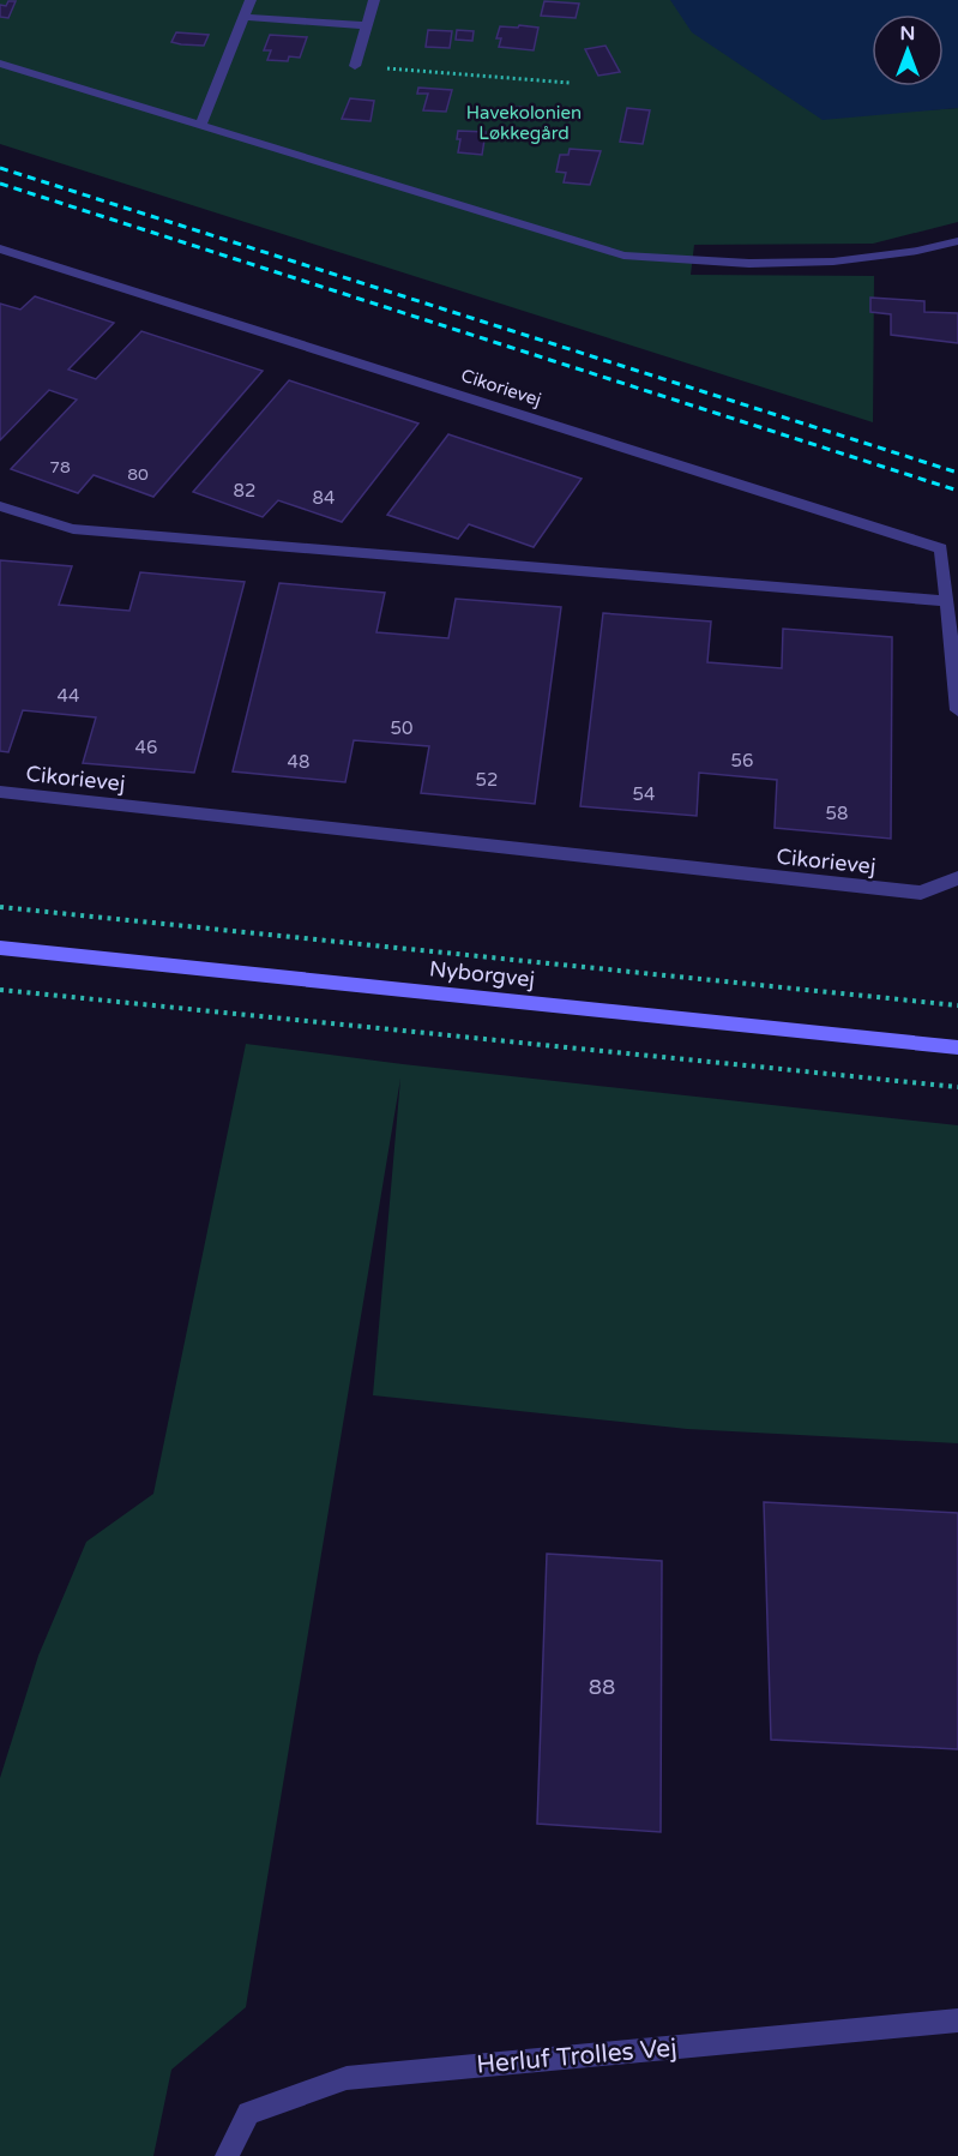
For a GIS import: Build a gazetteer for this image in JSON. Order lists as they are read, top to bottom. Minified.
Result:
{"streets":{"main road":["Nyborgvej"],"street":["Cikorievej","Herluf Trolles Vej"]},"parks":["Havekolonien Løkkegård"],"house_numbers":["78","80","82","84","44","50","46","56","48","52","54","58","88"],"north":"top"}
